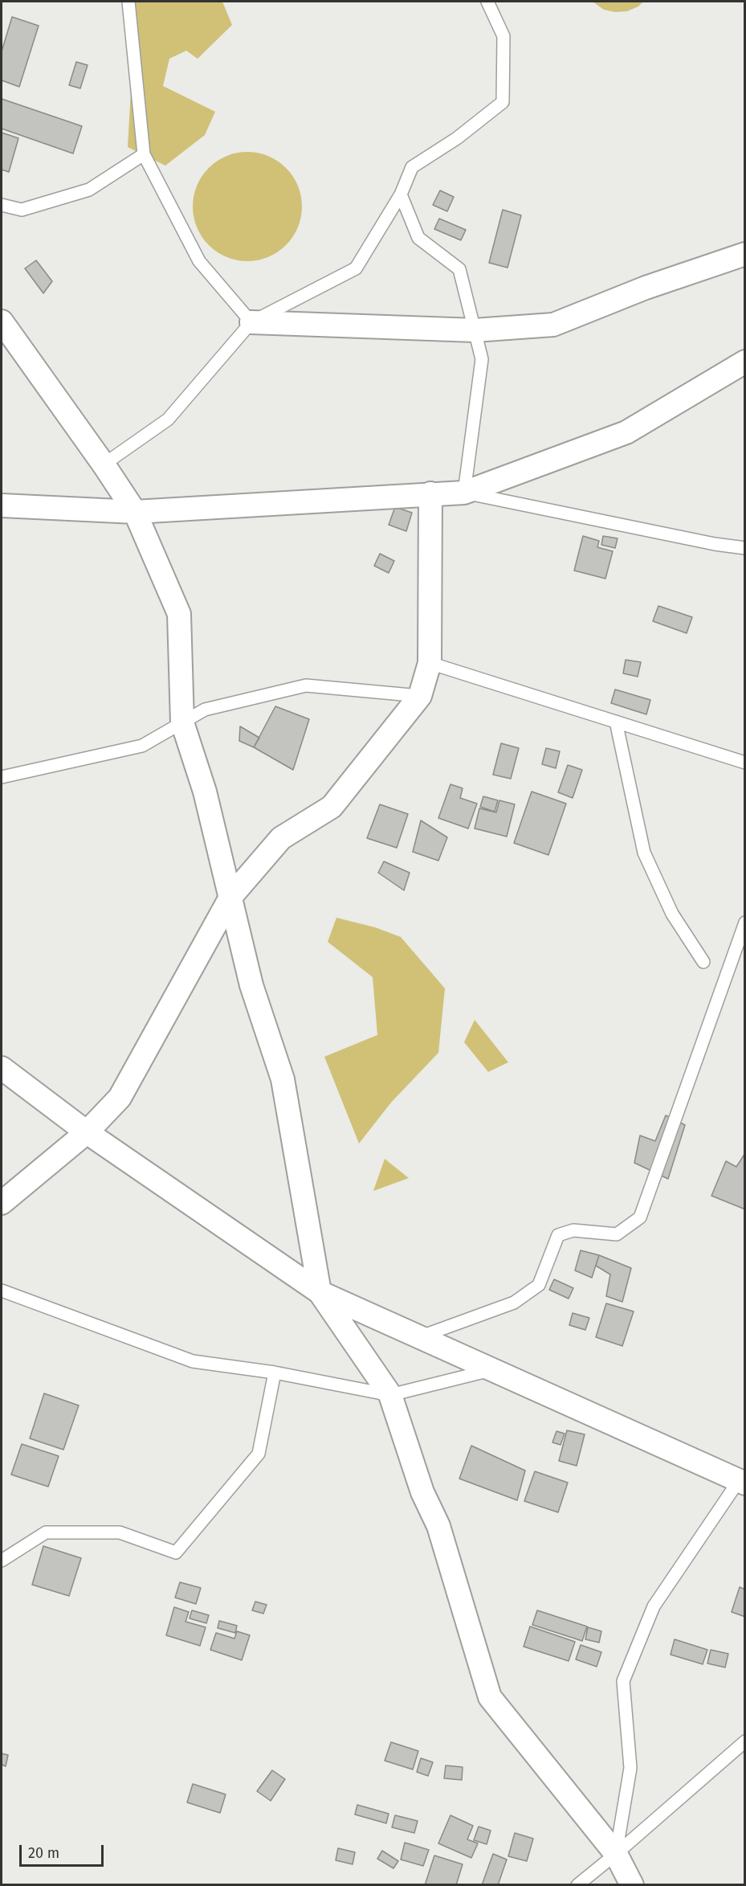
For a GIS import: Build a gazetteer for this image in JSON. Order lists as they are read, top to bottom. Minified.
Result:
{"scale_bar":"20 m"}
